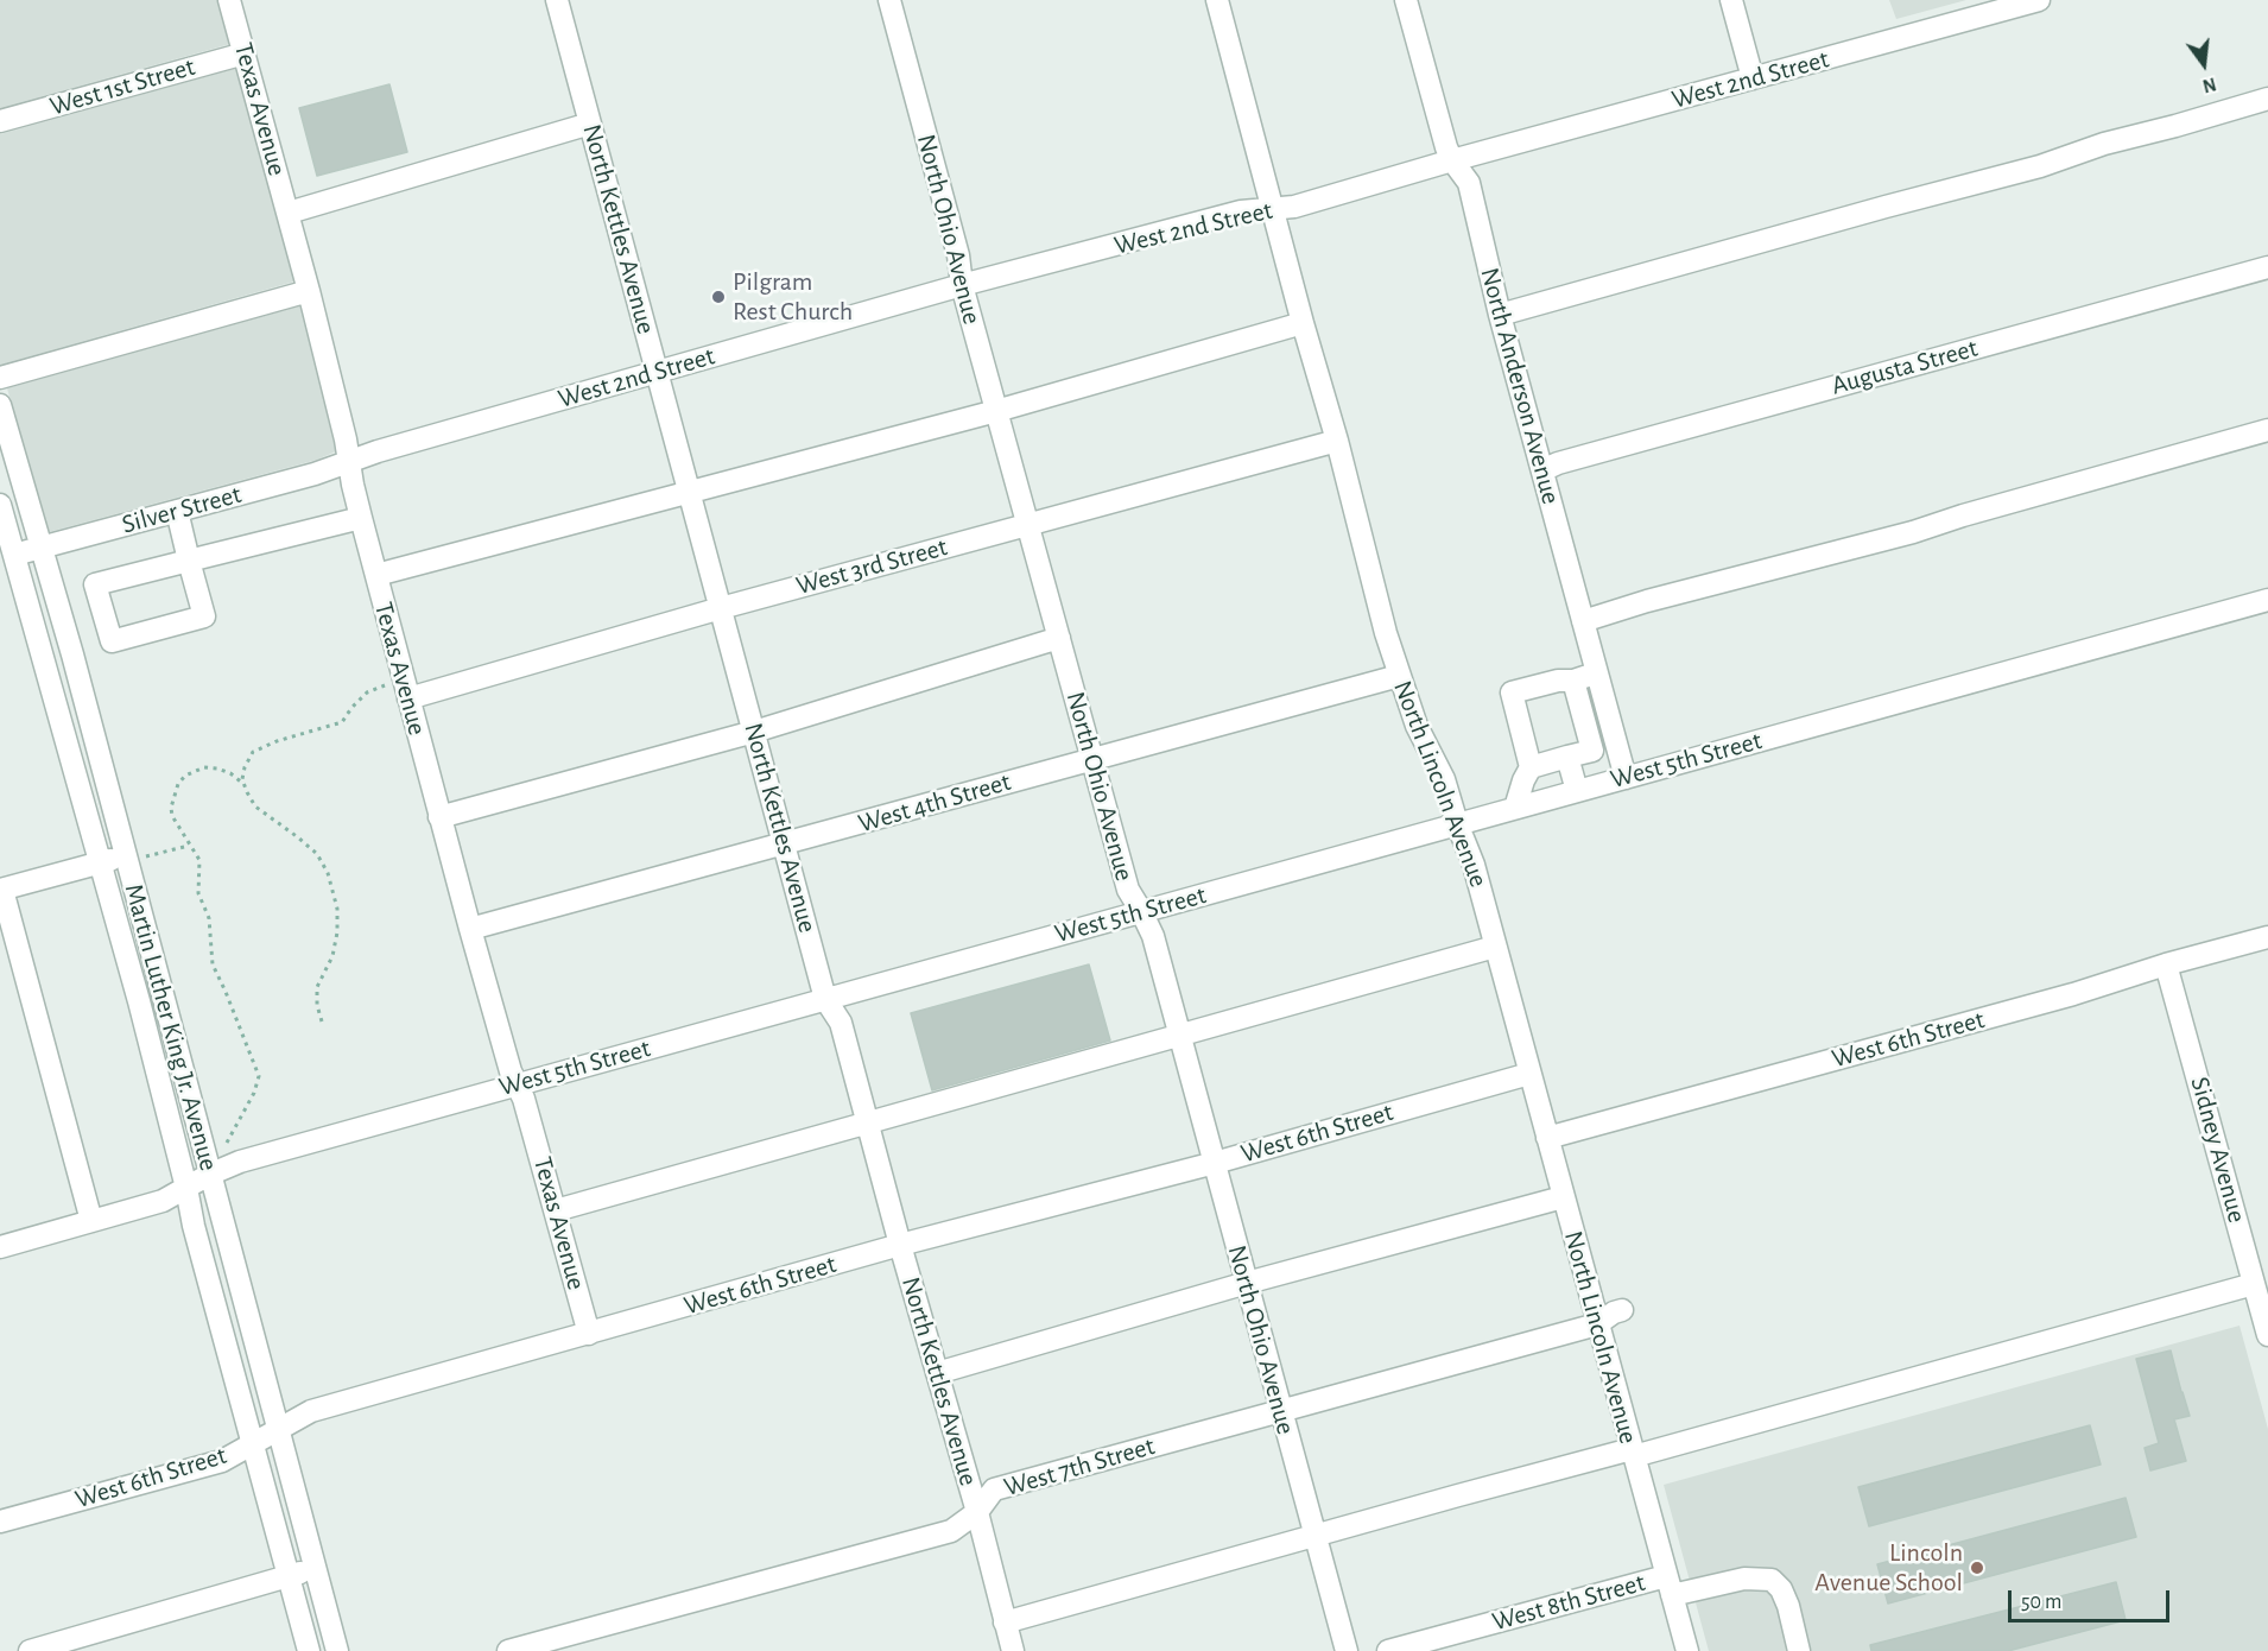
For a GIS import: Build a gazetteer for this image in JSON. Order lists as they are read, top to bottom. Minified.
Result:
{"streets":{"street":["West 2nd Street","West 1st Street","Texas Avenue","North Kettles Avenue","North Ohio Avenue","Augusta Street","North Anderson Avenue","Silver Street","West 3rd Street","West 5th Street","North Lincoln Avenue","West 4th Street","Martin Luther King Jr. Avenue","West 6th Street","Sidney Avenue","West 7th Street","West 8th Street"]},"crossings":[["West 2nd Street","Texas Avenue"],["West 2nd Street","North Kettles Avenue"],["West 2nd Street","North Ohio Avenue"],["West 2nd Street","North Anderson Avenue"],["West 2nd Street","Silver Street"],["West 2nd Street","North Lincoln Avenue"],["West 1st Street","Texas Avenue"],["Texas Avenue","Silver Street"],["Texas Avenue","West 3rd Street"],["Texas Avenue","West 5th Street"],["Texas Avenue","West 4th Street"],["Texas Avenue","West 6th Street"],["North Kettles Avenue","West 3rd Street"],["North Kettles Avenue","West 5th Street"],["North Kettles Avenue","West 4th Street"],["North Kettles Avenue","West 6th Street"],["North Kettles Avenue","West 7th Street"],["North Ohio Avenue","West 3rd Street"],["North Ohio Avenue","West 5th Street"],["North Ohio Avenue","West 4th Street"],["North Ohio Avenue","West 6th Street"],["North Ohio Avenue","West 7th Street"],["Augusta Street","North Anderson Avenue"],["North Anderson Avenue","West 5th Street"],["Silver Street","Martin Luther King Jr. Avenue"],["West 3rd Street","North Lincoln Avenue"],["West 5th Street","North Lincoln Avenue"],["West 5th Street","Martin Luther King Jr. Avenue"],["North Lincoln Avenue","West 4th Street"],["North Lincoln Avenue","West 6th Street"],["North Lincoln Avenue","West 7th Street"],["North Lincoln Avenue","West 8th Street"],["Martin Luther King Jr. Avenue","West 6th Street"],["West 6th Street","Sidney Avenue"]],"places":["Pilgram Rest Church","Lincoln Avenue School"],"scale_bar":"50 m","north":"bottom"}
